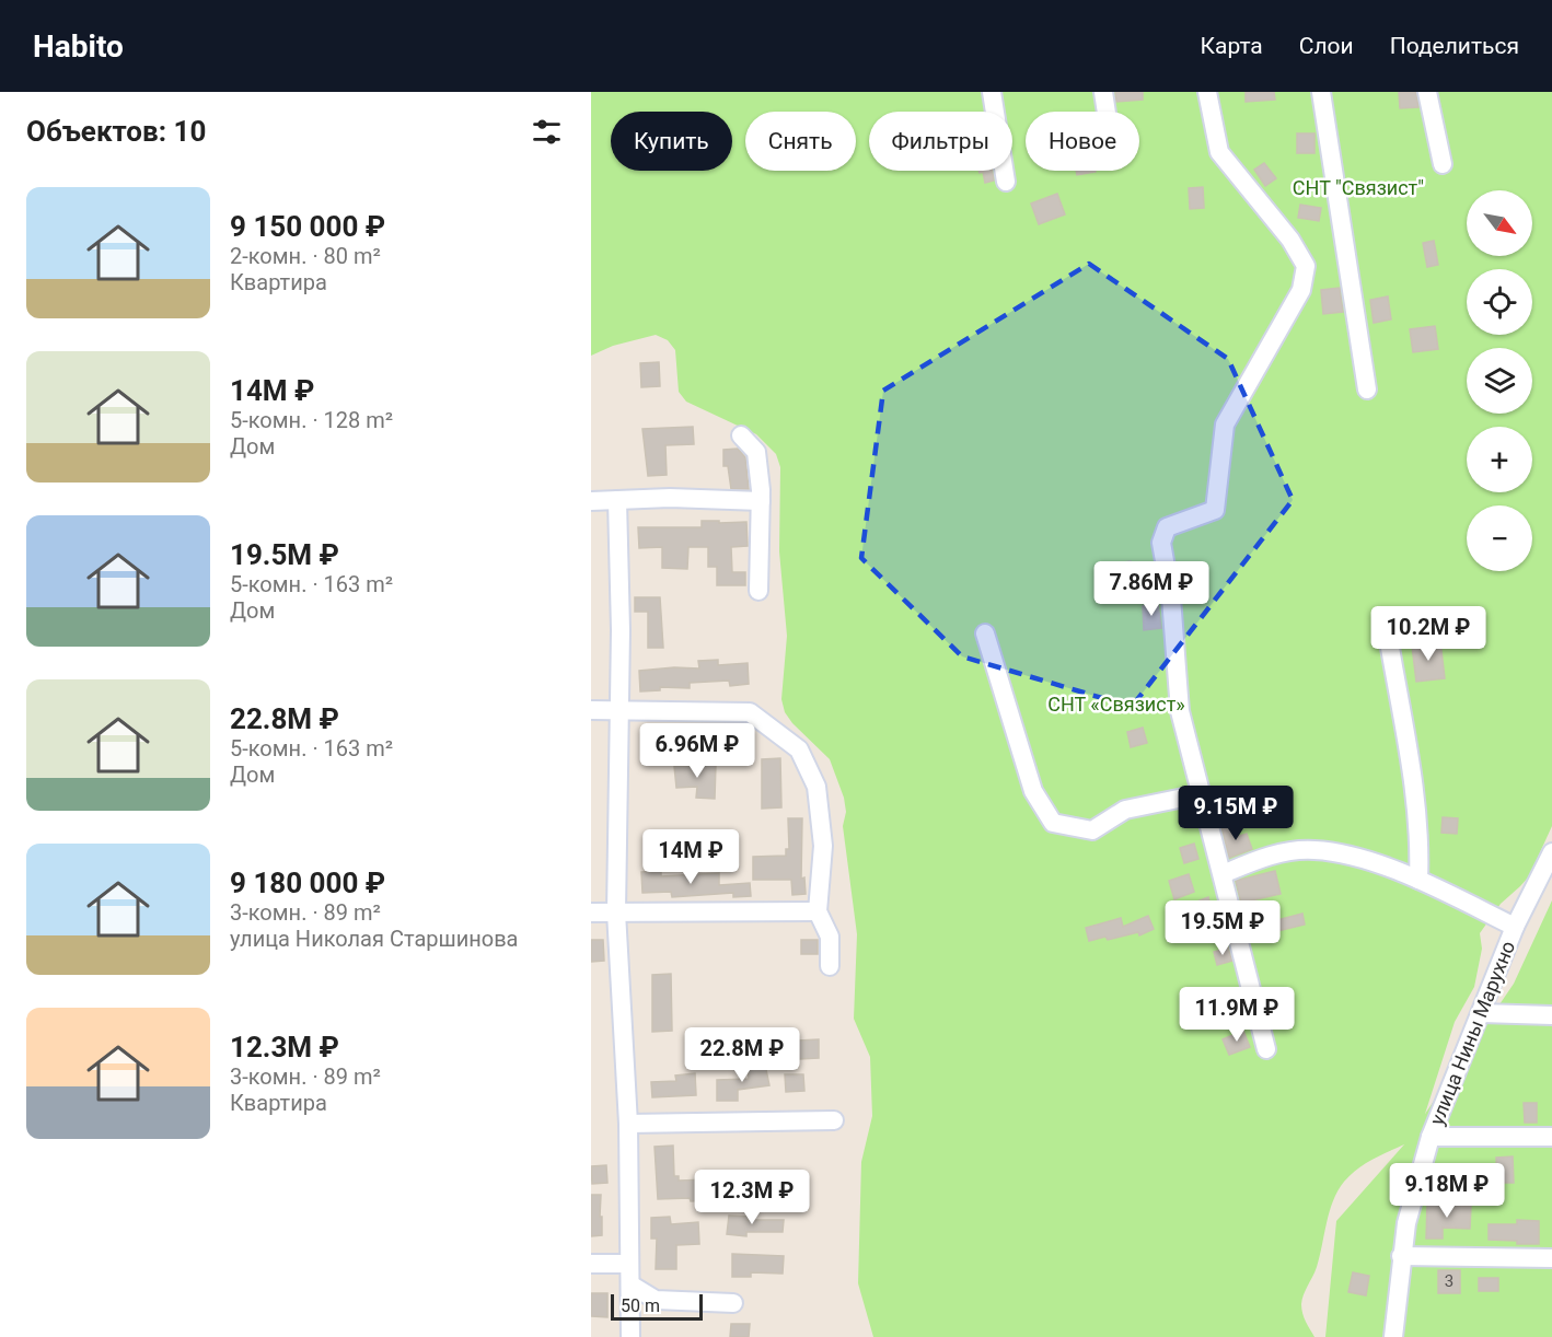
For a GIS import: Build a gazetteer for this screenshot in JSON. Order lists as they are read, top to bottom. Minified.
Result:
{"streets":{"street":["улица Нины Марухно"]},"parks":["СНТ \"Связист\"","СНТ «Связист»"],"house_numbers":["3"],"scale_bar":"50 m","north":"bottom right","page":{"header":"Habito","nav":["Карта","Слои","Поделиться"],"heading":"Объектов: 10","chip":["Купить","Снять","Фильтры","Новое"],"list":[{"name":"9 150 000 ₽","note":"2-комн. · 80 m² · Квартира"},{"name":"14M ₽","note":"5-комн. · 128 m² · Дом"},{"name":"19.5M ₽","note":"5-комн. · 163 m² · Дом"},{"name":"22.8M ₽","note":"5-комн. · 163 m² · Дом"},{"name":"9 180 000 ₽","note":"3-комн. · 89 m² · улица Николая Старшинова"},{"name":"12.3M ₽","note":"3-комн. · 89 m² · Квартира"}],"map_buttons":["+","−"],"price":["7.86M ₽","10.2M ₽","6.96M ₽","9.15M ₽","14M ₽","19.5M ₽","11.9M ₽","22.8M ₽","9.18M ₽","12.3M ₽"],"scale":"50 m"}}
